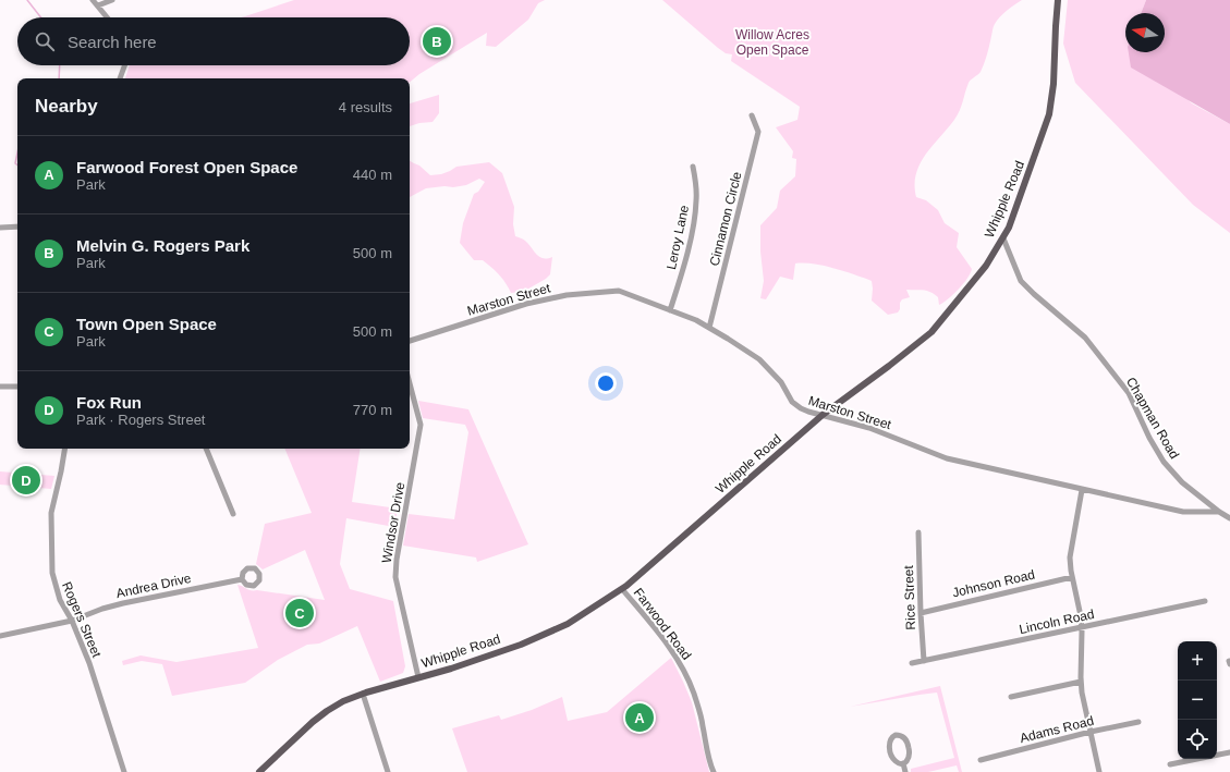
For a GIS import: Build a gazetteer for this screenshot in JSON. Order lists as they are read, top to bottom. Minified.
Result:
{"streets":{"main road":["Whipple Road"],"street":["Cinnamon Circle","Leroy Lane","Marston Street","Chapman Road","Windsor Drive","Johnson Road","Andrea Drive","Rice Street","Rogers Street","Lincoln Road","Farwood Road","Adams Road"]},"crossings":[["Whipple Road","Marston Street"],["Whipple Road","Chapman Road"],["Whipple Road","Windsor Drive"],["Whipple Road","Farwood Road"],["Cinnamon Circle","Marston Street"],["Leroy Lane","Marston Street"],["Marston Street","Chapman Road"],["Johnson Road","Rice Street"],["Andrea Drive","Rogers Street"],["Rice Street","Lincoln Road"]],"parks":["Willow Acres Open Space"],"north":"left","page":{"search":"Search here","pins":["B","D","C","A"],"heading":["Nearby","4 results"],"list":[{"mark":"A","name":"Farwood Forest Open Space","note":"Park","value":"440 m"},{"mark":"B","name":"Melvin G. Rogers Park","note":"Park","value":"500 m"},{"mark":"C","name":"Town Open Space","note":"Park","value":"500 m"},{"mark":"D","name":"Fox Run","note":"Park · Rogers Street","value":"770 m"}],"map_buttons":["+","−"]}}
